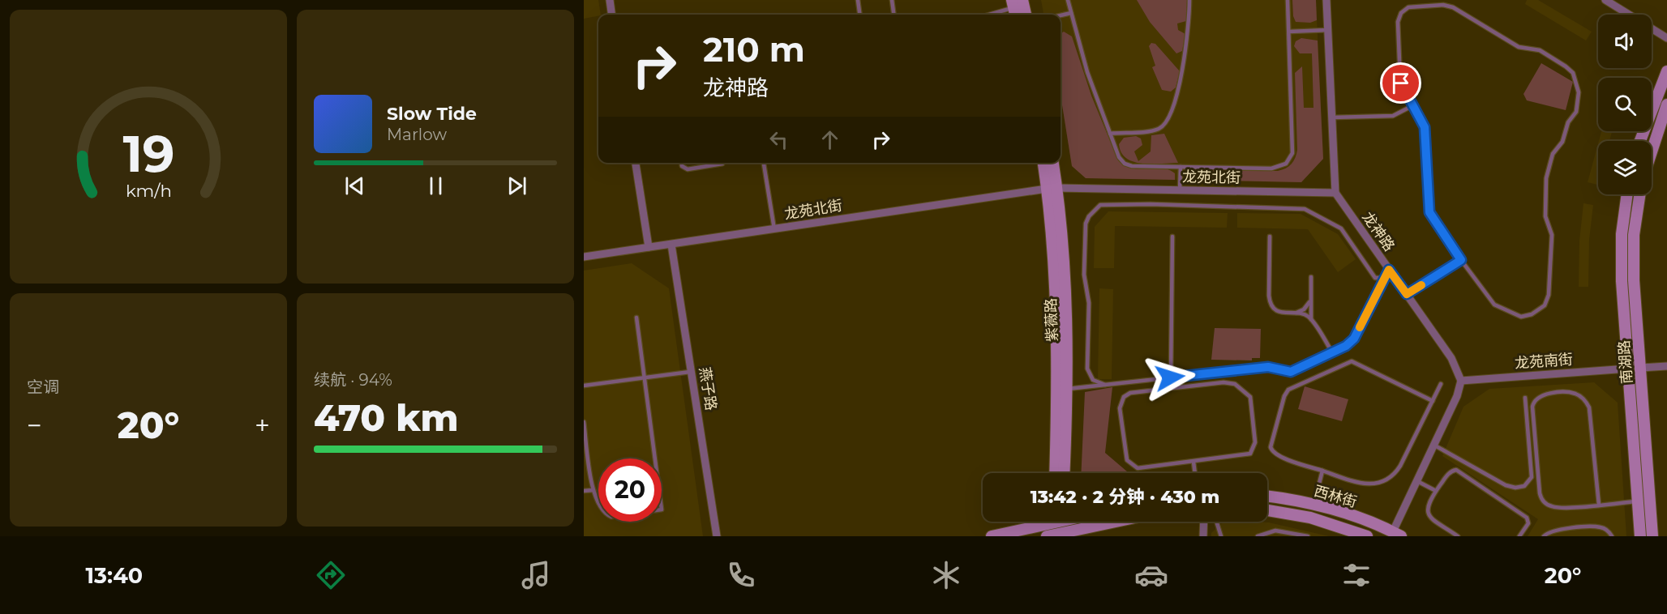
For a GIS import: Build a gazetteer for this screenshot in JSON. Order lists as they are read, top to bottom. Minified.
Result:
{"streets":{"main road":["紫薇路","南湖路","西林街"],"street":["龙苑北街","龙神路","龙苑南街","燕子路"]},"crossings":[["龙苑北街","龙神路"],["龙苑北街","紫薇路"],["龙苑北街","燕子路"],["龙神路","龙苑南街"],["龙苑南街","南湖路"]],"page":{"turn":["210 m","龙神路"],"song":["Slow Tide","Marlow"],"tile":["空调",["续航 · 94%","470 km"]],"heat":["−","20°","+"],"limit":"20","trip":"13:42 · 2 分钟 · 430 m","tabs":["13:40","20°"],"gauge":["19","km/h"]}}
